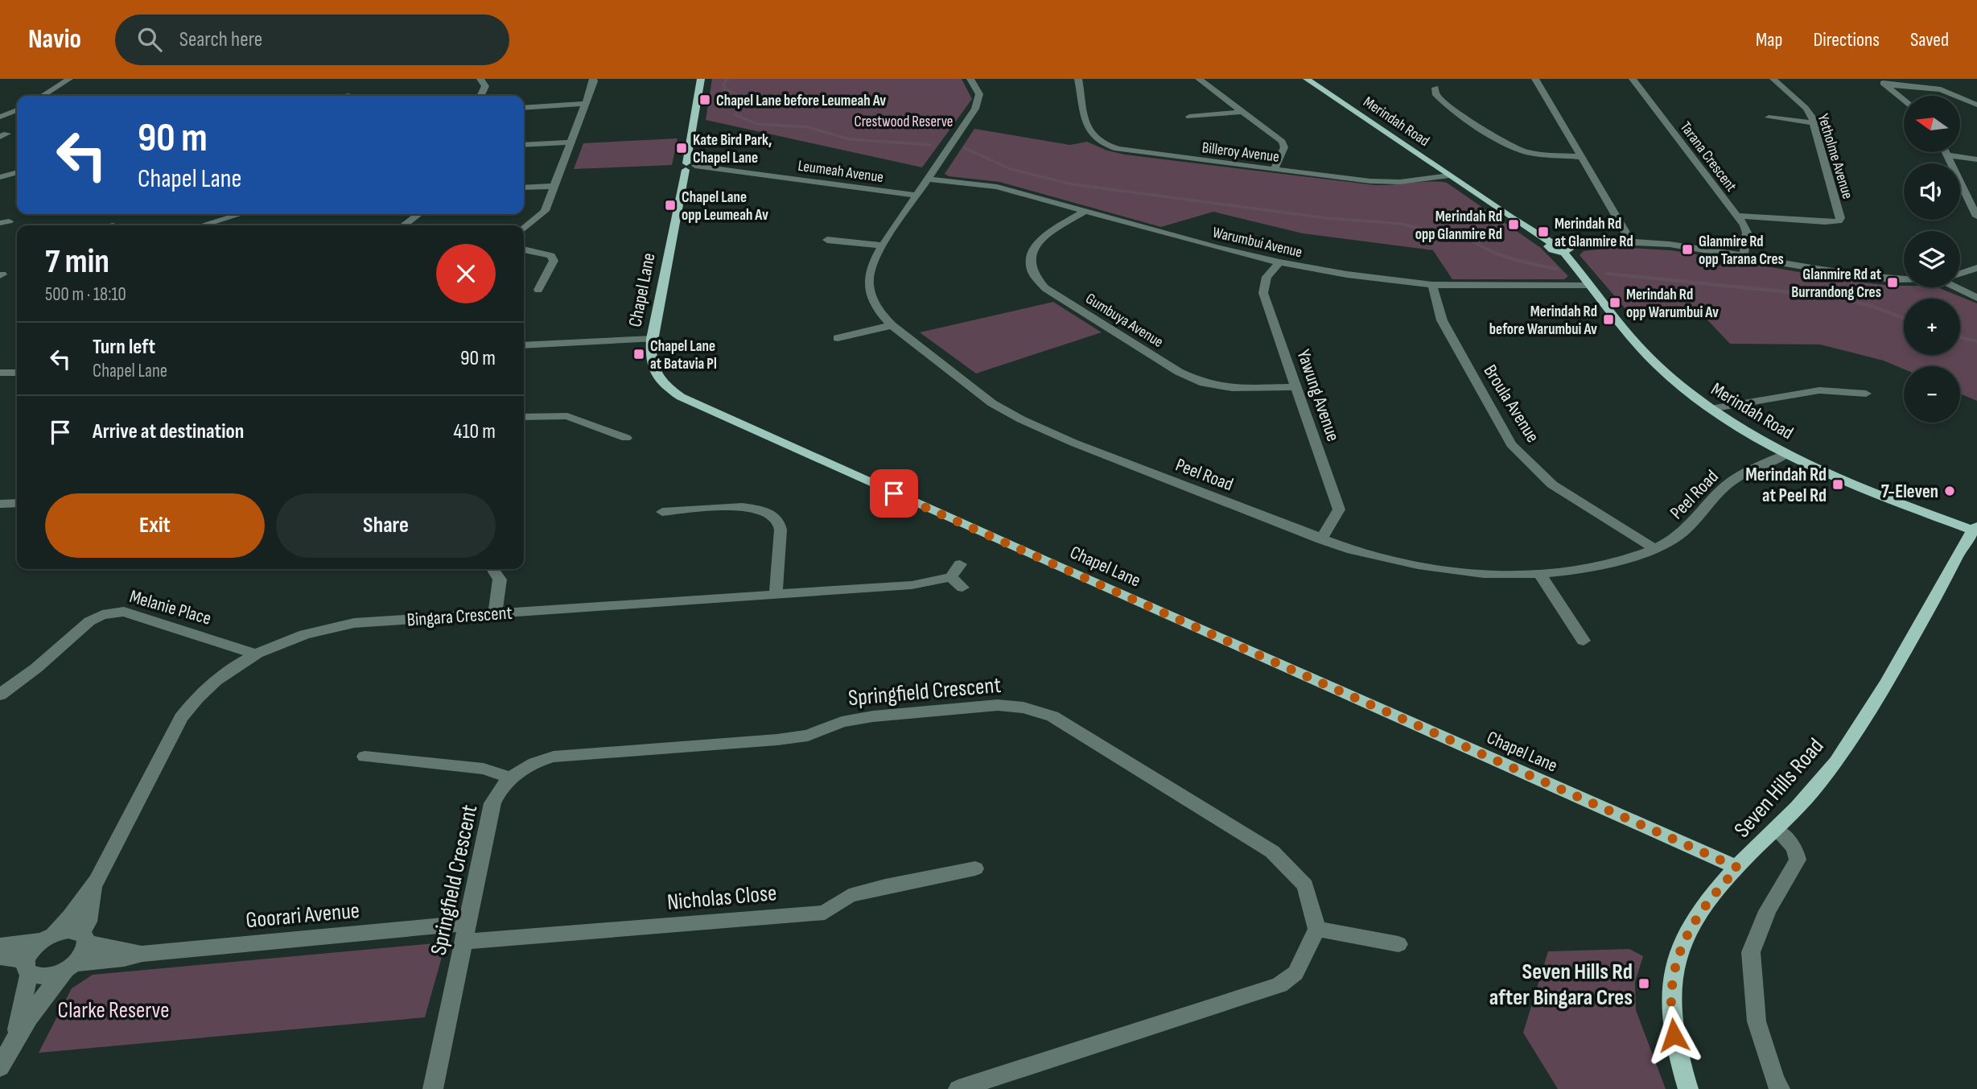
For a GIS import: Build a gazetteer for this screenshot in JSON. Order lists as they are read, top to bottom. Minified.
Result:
{"streets":{"main road":["Merindah Road","Chapel Lane","Seven Hills Road"],"street":["Billeroy Avenue","Tarana Crescent","Yetholme Avenue","Leumeah Avenue","Warumbui Avenue","Gumbuya Avenue","Yawung Avenue","Broula Avenue","Peel Road","Melanie Place","Bingara Crescent","Springfield Crescent","Nicholas Close","Goorari Avenue"]},"crossings":[["Merindah Road","Billeroy Avenue"],["Merindah Road","Warumbui Avenue"],["Merindah Road","Peel Road"],["Merindah Road","Seven Hills Road"],["Tarana Crescent","Yetholme Avenue"],["Leumeah Avenue","Chapel Lane"],["Leumeah Avenue","Peel Road"],["Warumbui Avenue","Gumbuya Avenue"],["Warumbui Avenue","Yawung Avenue"],["Warumbui Avenue","Broula Avenue"],["Warumbui Avenue","Peel Road"],["Chapel Lane","Seven Hills Road"],["Gumbuya Avenue","Yawung Avenue"],["Yawung Avenue","Peel Road"],["Broula Avenue","Peel Road"],["Melanie Place","Bingara Crescent"],["Bingara Crescent","Goorari Avenue"],["Springfield Crescent","Nicholas Close"],["Springfield Crescent","Goorari Avenue"],["Nicholas Close","Goorari Avenue"]],"parks":["Crestwood Reserve","Clarke Reserve"],"places":{"transit":["Chapel Lane before Leumeah Av","Kate Bird Park, Chapel Lane","Chapel Lane opp Leumeah Av","Merindah Rd opp Glanmire Rd","Merindah Rd at Glanmire Rd","Glanmire Rd opp Tarana Cres","Glanmire Rd at Burrandong Cres","Merindah Rd opp Warumbui Av","Merindah Rd before Warumbui Av","Chapel Lane at Batavia Pl","Merindah Rd at Peel Rd","Seven Hills Rd after Bingara Cres"],"other":["7-Eleven"]},"north":"left","page":{"header":"Navio","search":"Search here","nav":["Map","Directions","Saved"],"map_buttons":["+","−"],"turn":["90 m","Chapel Lane"],"heading":["7 min","500 m · 18:10"],"list":[{"name":"Turn left","note":"Chapel Lane","value":"90 m"},{"name":"Arrive at destination","value":"410 m"}],"buttons":["Exit","Share"]}}
